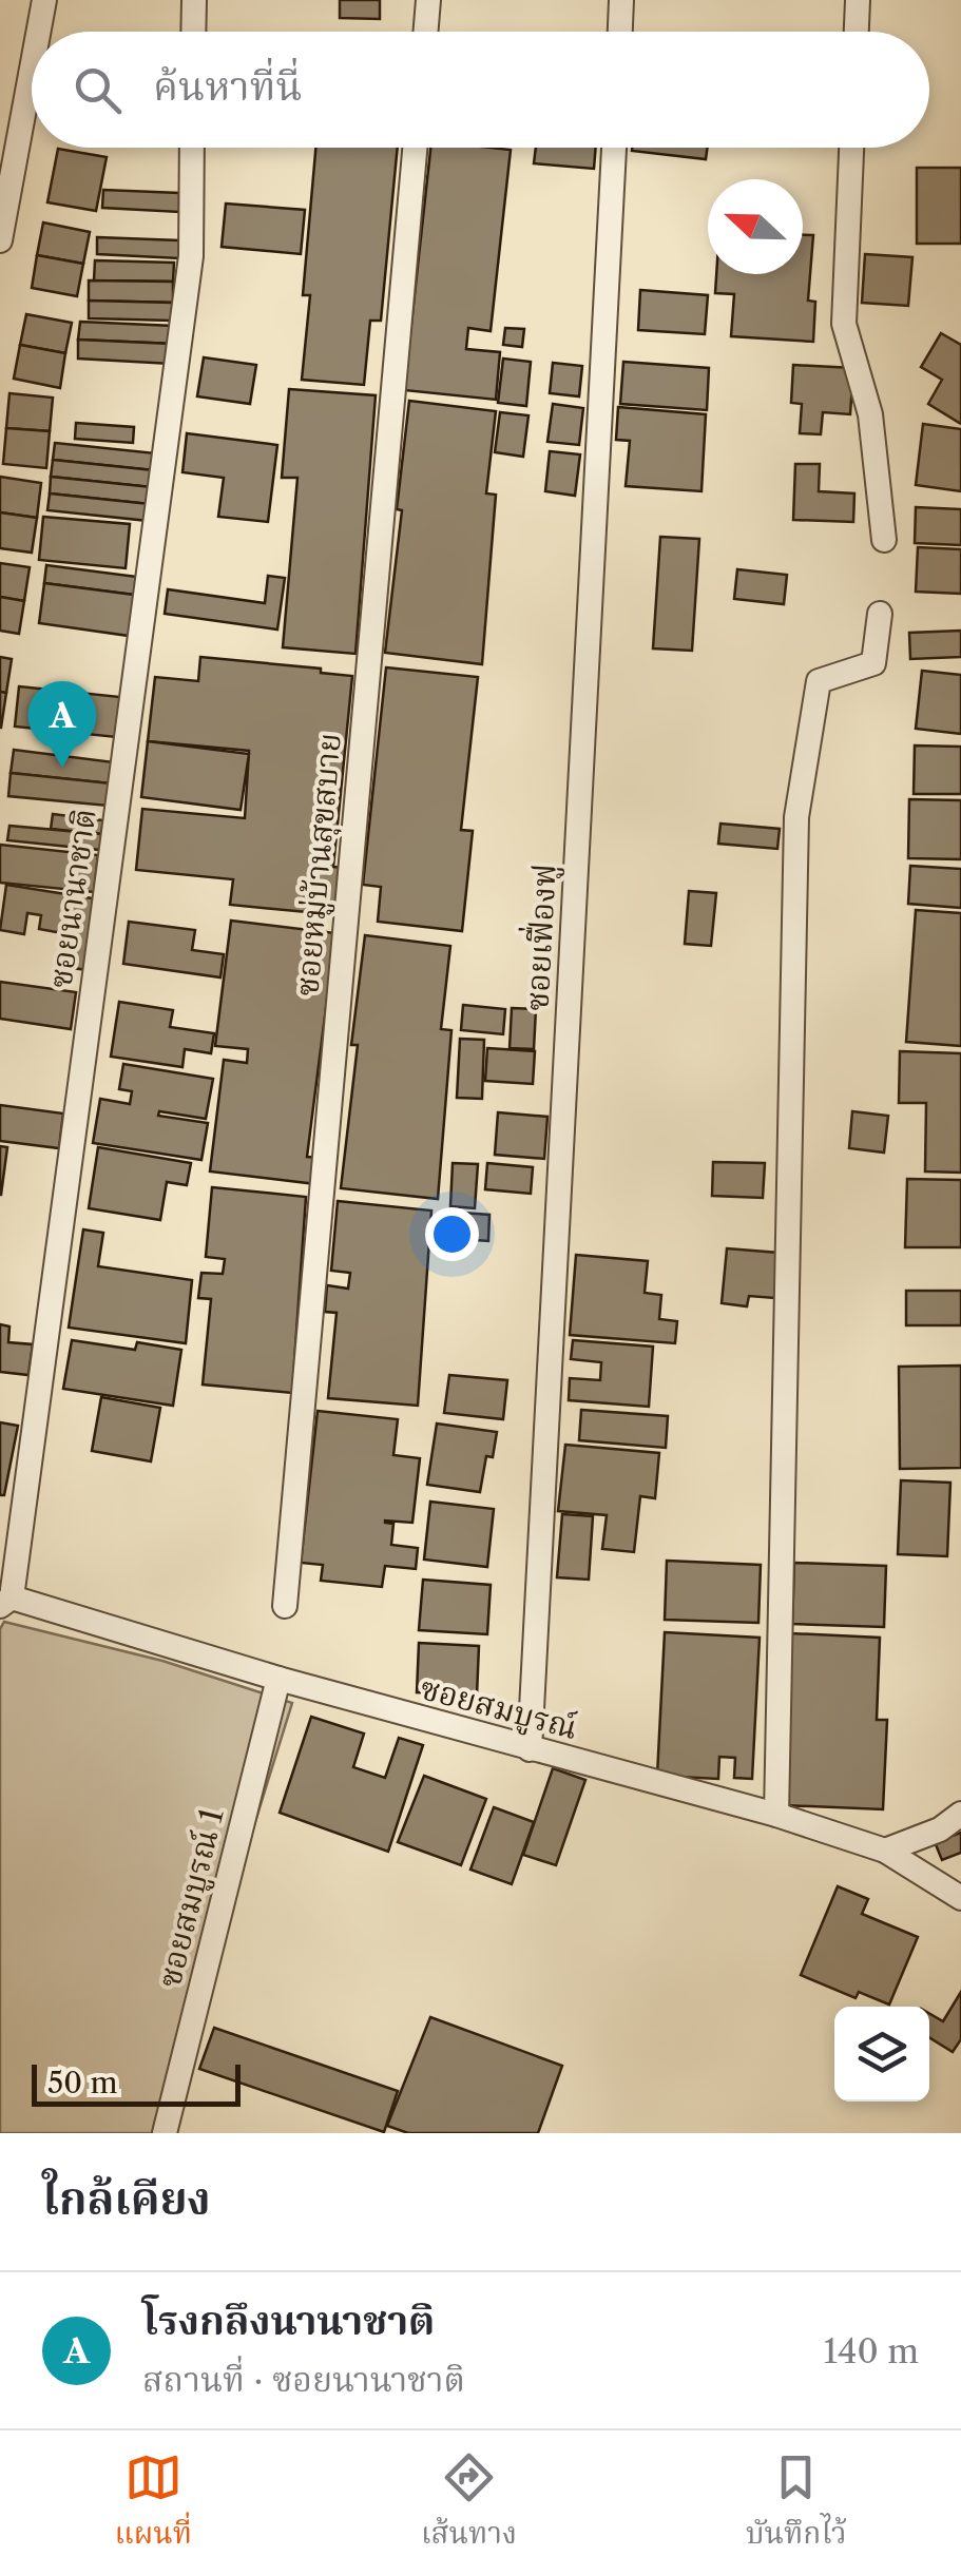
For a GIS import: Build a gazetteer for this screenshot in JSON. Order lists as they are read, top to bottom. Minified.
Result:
{"streets":{"street":["ซอยหมู่บ้านสุขสบาย","ซอยนานาชาติ","ซอยเฟื่องฟู","ซอยสมบูรณ์","ซอยสมบูรณ์ 1"]},"crossings":[["ซอยนานาชาติ","ซอยสมบูรณ์"],["ซอยเฟื่องฟู","ซอยสมบูรณ์"],["ซอยสมบูรณ์","ซอยสมบูรณ์ 1"]],"scale_bar":"50 m","north":"left","page":{"search":"ค้นหาที่นี่","pins":"A","scale":"50 m","heading":"ใกล้เคียง","list":[{"mark":"A","name":"โรงกลึงนานาชาติ","note":"สถานที่ · ซอยนานาชาติ","value":"140 m"}],"nav":["แผนที่","เส้นทาง","บันทึกไว้"]}}
